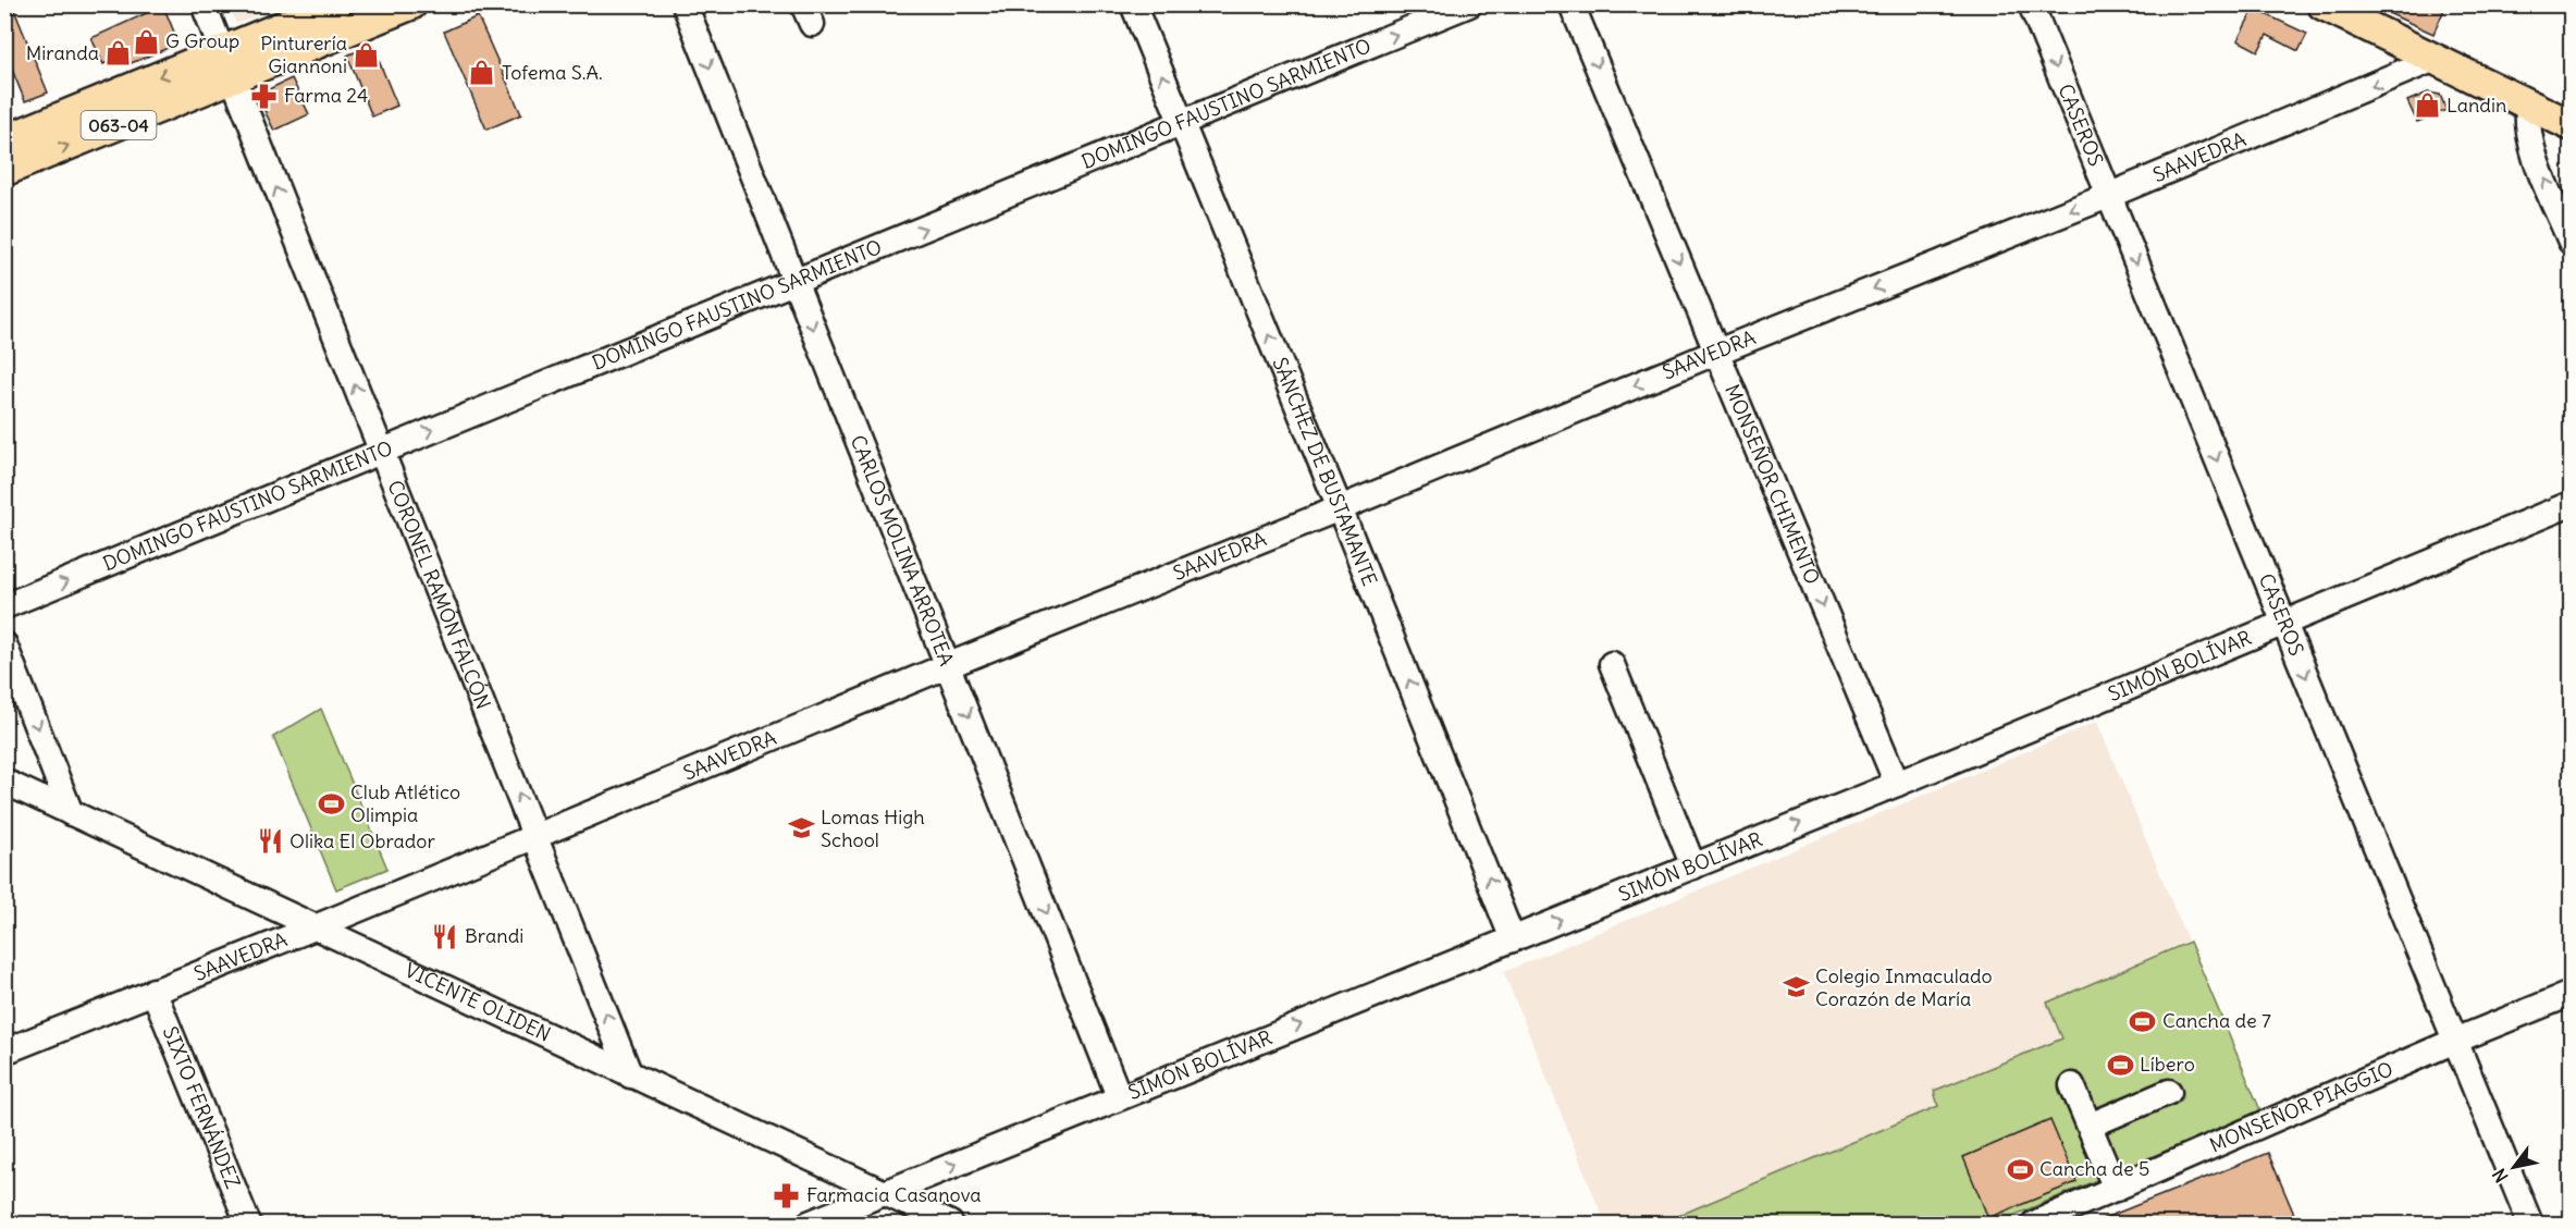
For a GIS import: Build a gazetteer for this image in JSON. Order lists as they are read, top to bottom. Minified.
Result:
{"streets":{"main road":["063-04"],"street":["DOMINGO FAUSTINO SARMIENTO","CASEROS","SAAVEDRA","SÁNCHEZ DE BUSTAMANTE","MONSEÑOR CHIMENTO","CARLOS MOLINA ARROTEA","CORONEL RAMÓN FALCÓN","SIMÓN BOLÍVAR","VICENTE OLIDEN","SIXTO FERNÁNDEZ","MONSEÑOR PIAGGIO"]},"crossings":[["DOMINGO FAUSTINO SARMIENTO","SÁNCHEZ DE BUSTAMANTE"],["DOMINGO FAUSTINO SARMIENTO","CARLOS MOLINA ARROTEA"],["DOMINGO FAUSTINO SARMIENTO","CORONEL RAMÓN FALCÓN"],["063-04","CORONEL RAMÓN FALCÓN"],["CASEROS","SAAVEDRA"],["CASEROS","SIMÓN BOLÍVAR"],["CASEROS","MONSEÑOR PIAGGIO"],["SAAVEDRA","SÁNCHEZ DE BUSTAMANTE"],["SAAVEDRA","MONSEÑOR CHIMENTO"],["SAAVEDRA","CARLOS MOLINA ARROTEA"],["SAAVEDRA","CORONEL RAMÓN FALCÓN"],["SAAVEDRA","VICENTE OLIDEN"],["SAAVEDRA","SIXTO FERNÁNDEZ"],["SÁNCHEZ DE BUSTAMANTE","SIMÓN BOLÍVAR"],["MONSEÑOR CHIMENTO","SIMÓN BOLÍVAR"],["CARLOS MOLINA ARROTEA","SIMÓN BOLÍVAR"],["CORONEL RAMÓN FALCÓN","VICENTE OLIDEN"],["SIMÓN BOLÍVAR","VICENTE OLIDEN"]],"one_way":["DOMINGO FAUSTINO SARMIENTO","CASEROS","SAAVEDRA","SÁNCHEZ DE BUSTAMANTE","MONSEÑOR CHIMENTO","CARLOS MOLINA ARROTEA","CORONEL RAMÓN FALCÓN","SIMÓN BOLÍVAR"],"places":{"shop":["G Group","Miranda","Pinturería Giannoni","Tofema S.A.","Landin"],"pharmacy":["Farma 24","Farmacia Casanova"],"sports":["Club Atlético Olimpia","Cancha de 7","Líbero","Cancha de 5"],"school or university":["Lomas High School","Colegio Inmaculado Corazón de María"],"restaurant":["Olika El Obrador","Brandi"]},"north":"bottom left"}
